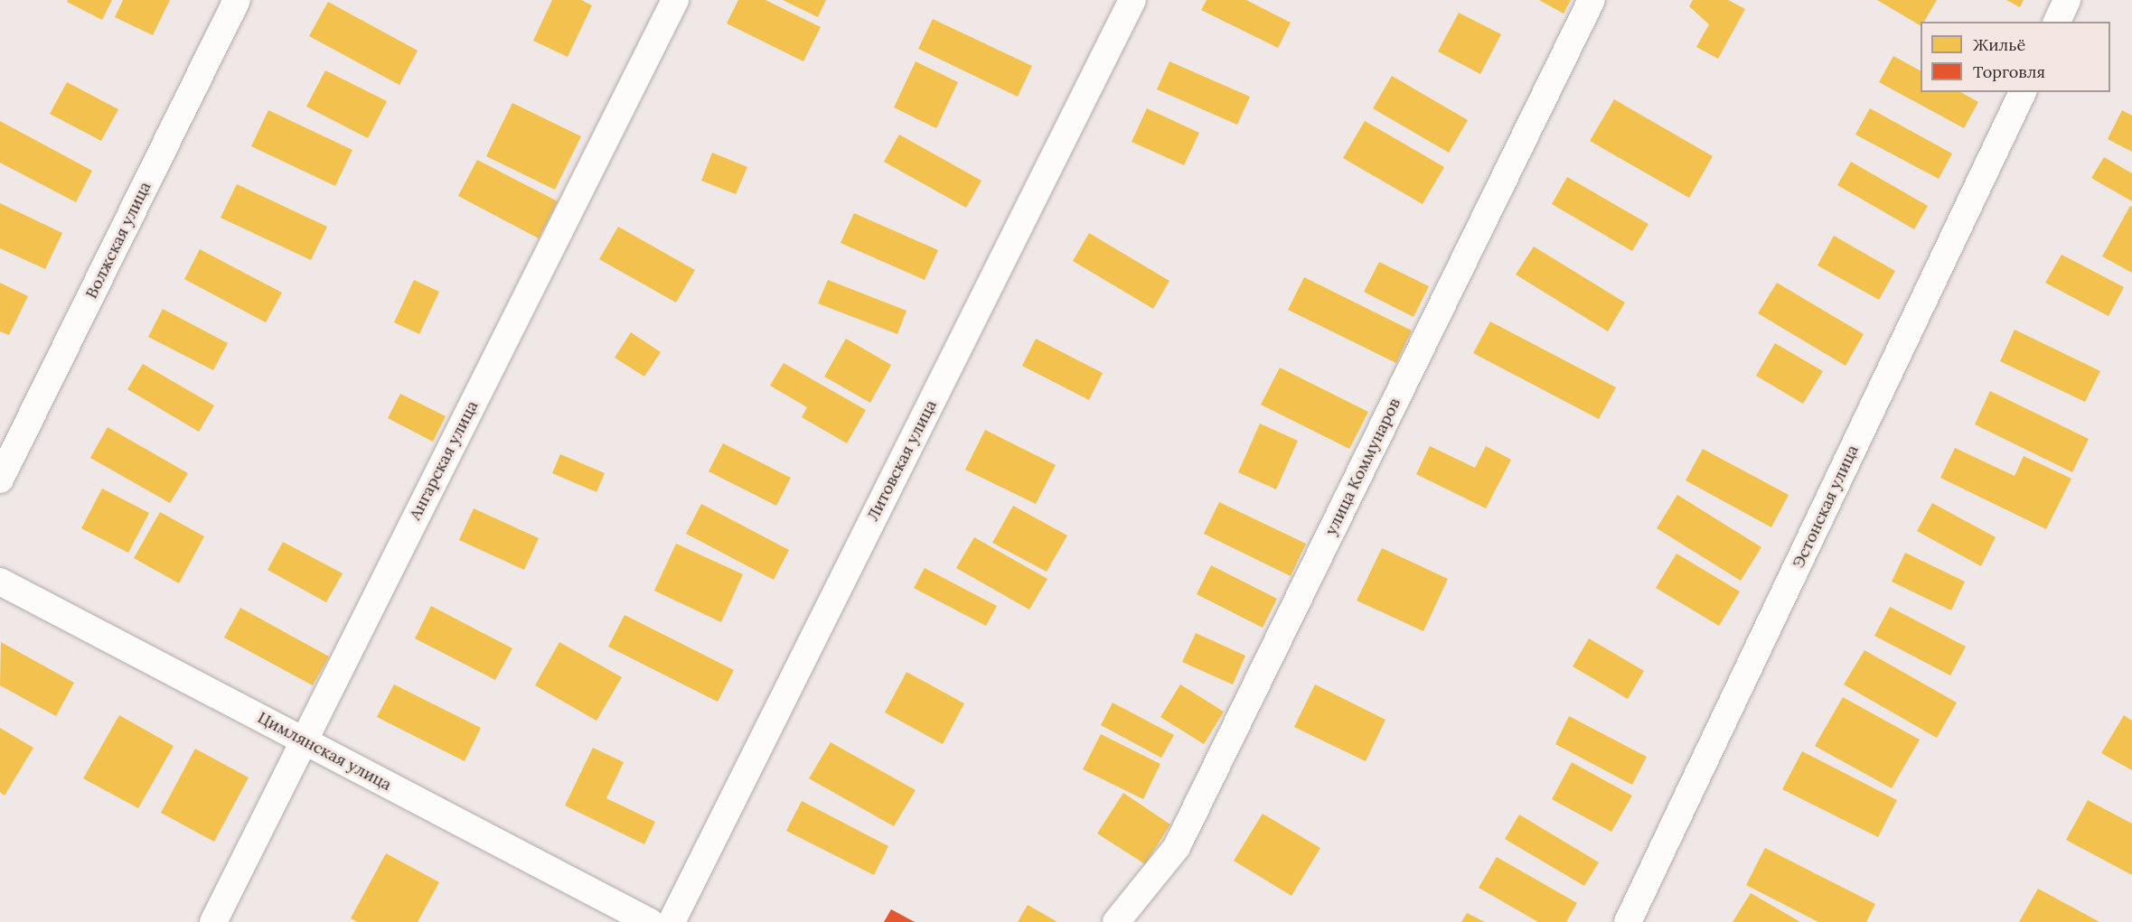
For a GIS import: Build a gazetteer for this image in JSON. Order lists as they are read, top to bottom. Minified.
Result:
{"streets":{"street":["Волжская улица","Ангарская улица","Литовская улица","улица Коммунаров","Эстонская улица","Цимлянская улица"]},"crossings":[["Ангарская улица","Цимлянская улица"]],"legend":["Жильё","Торговля"]}
